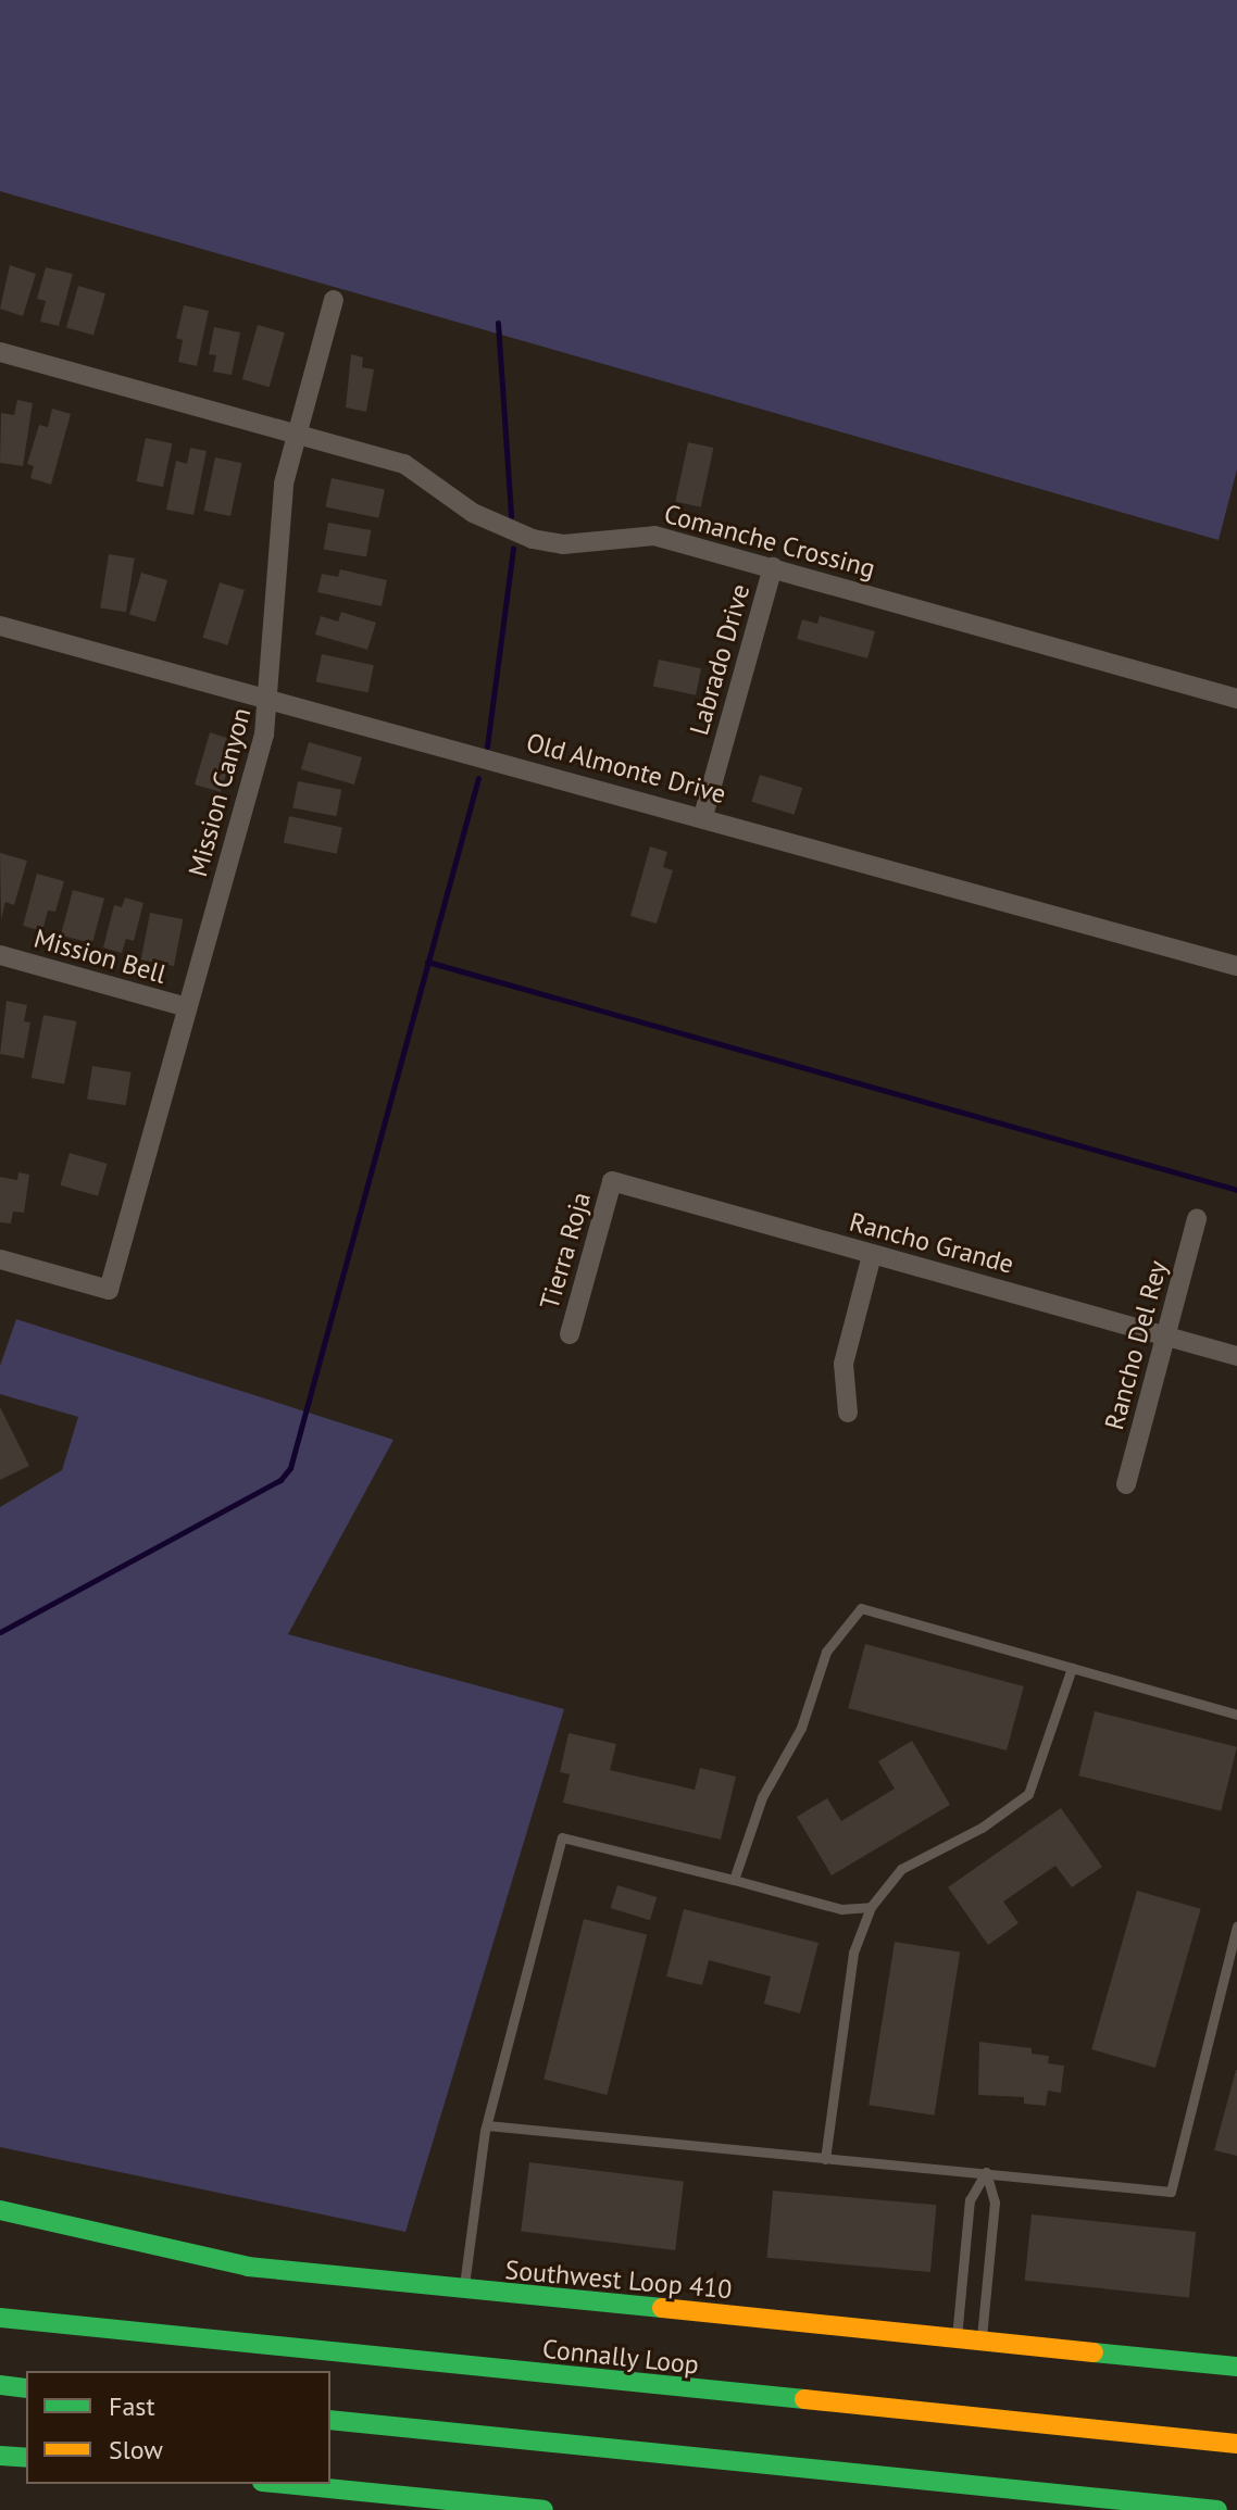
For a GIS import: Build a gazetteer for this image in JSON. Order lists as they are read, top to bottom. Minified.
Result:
{"streets":{"main road":["Southwest Loop 410","Connally Loop"],"street":["Comanche Crossing","Labrado Drive","Old Almonte Drive","Mission Canyon","Mission Bell","Rancho Grande","Tierra Roja","Rancho Del Rey"]},"crossings":[["Comanche Crossing","Labrado Drive"],["Comanche Crossing","Mission Canyon"],["Labrado Drive","Old Almonte Drive"],["Old Almonte Drive","Mission Canyon"],["Mission Canyon","Mission Bell"],["Rancho Grande","Tierra Roja"],["Rancho Grande","Rancho Del Rey"]],"legend":["Fast","Slow"]}
